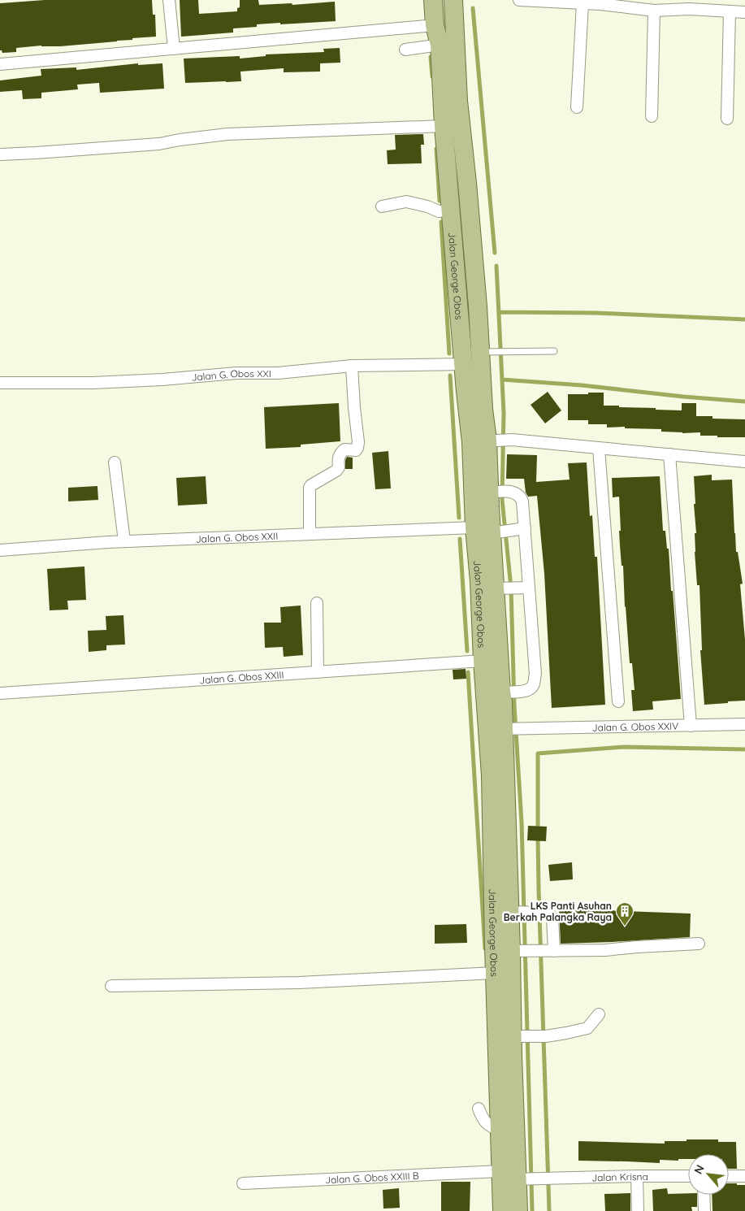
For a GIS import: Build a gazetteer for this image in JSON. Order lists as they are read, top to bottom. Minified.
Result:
{"streets":{"main road":["Jalan George Obos"],"street":["Jalan G. Obos XXI","Jalan G. Obos XXII","Jalan G. Obos XXIII","Jalan G. Obos XXIV","Jalan Krisna","Jalan G. Obos XXIII B"]},"crossings":[["Jalan George Obos","Jalan G. Obos XXI"],["Jalan George Obos","Jalan G. Obos XXII"],["Jalan George Obos","Jalan G. Obos XXIII"],["Jalan George Obos","Jalan G. Obos XXIV"],["Jalan George Obos","Jalan Krisna"],["Jalan George Obos","Jalan G. Obos XXIII B"],["Jalan Krisna","Jalan G. Obos XXIII B"]],"places":{"building":["LKS Panti Asuhan Berkah Palangka Raya"]},"north":"top left"}
